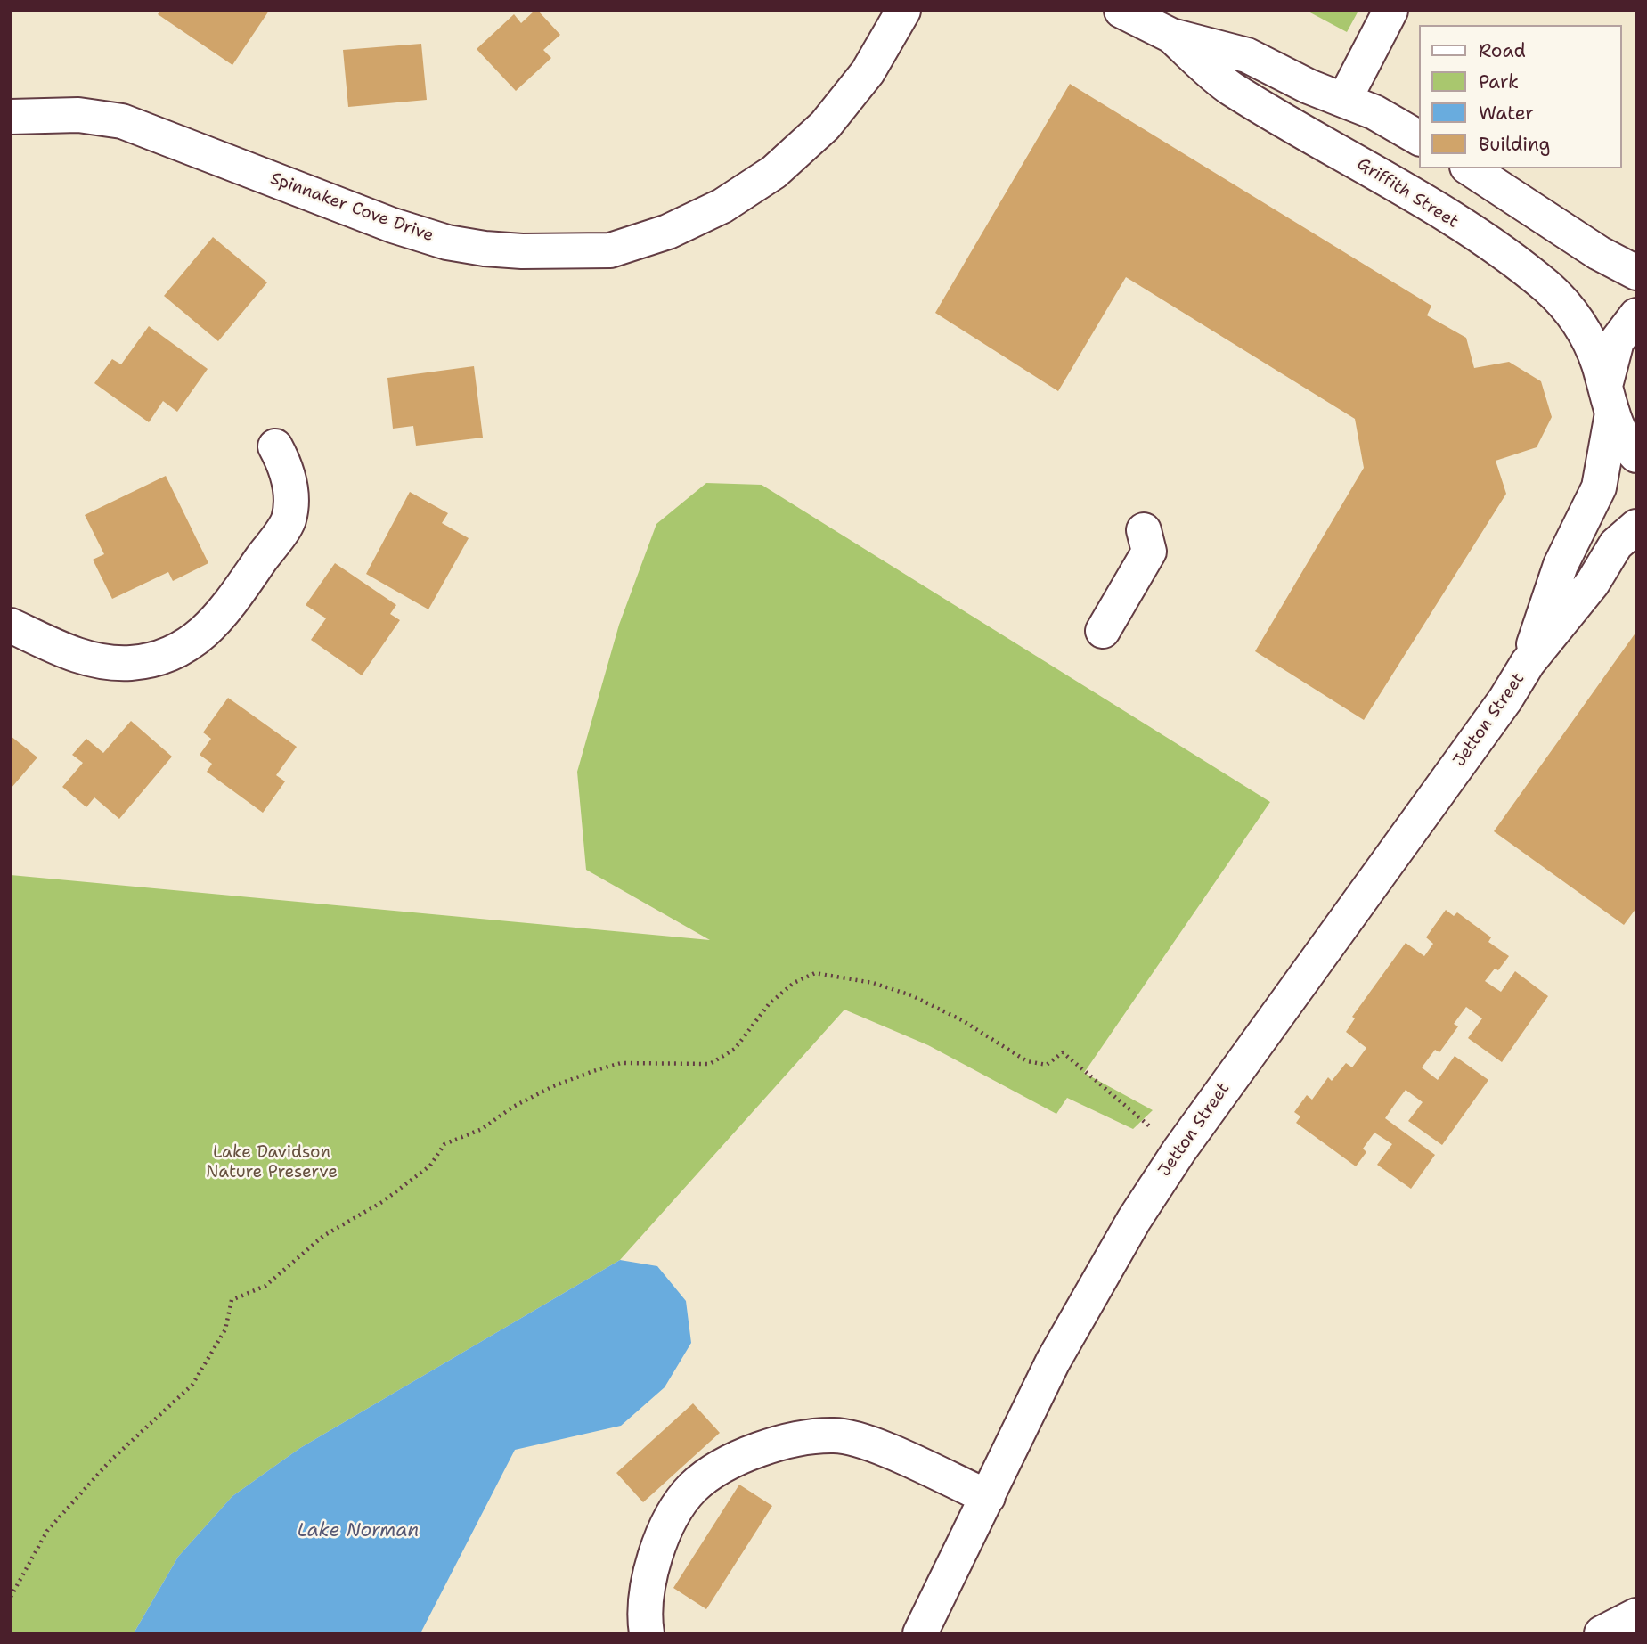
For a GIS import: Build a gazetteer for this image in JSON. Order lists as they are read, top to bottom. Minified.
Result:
{"streets":{"street":["Griffith Street","Spinnaker Cove Drive","Jetton Street"]},"crossings":[["Griffith Street","Jetton Street"]],"water":["Lake Norman"],"parks":["Lake Davidson Nature Preserve"],"legend":["Road","Park","Water","Building"]}
